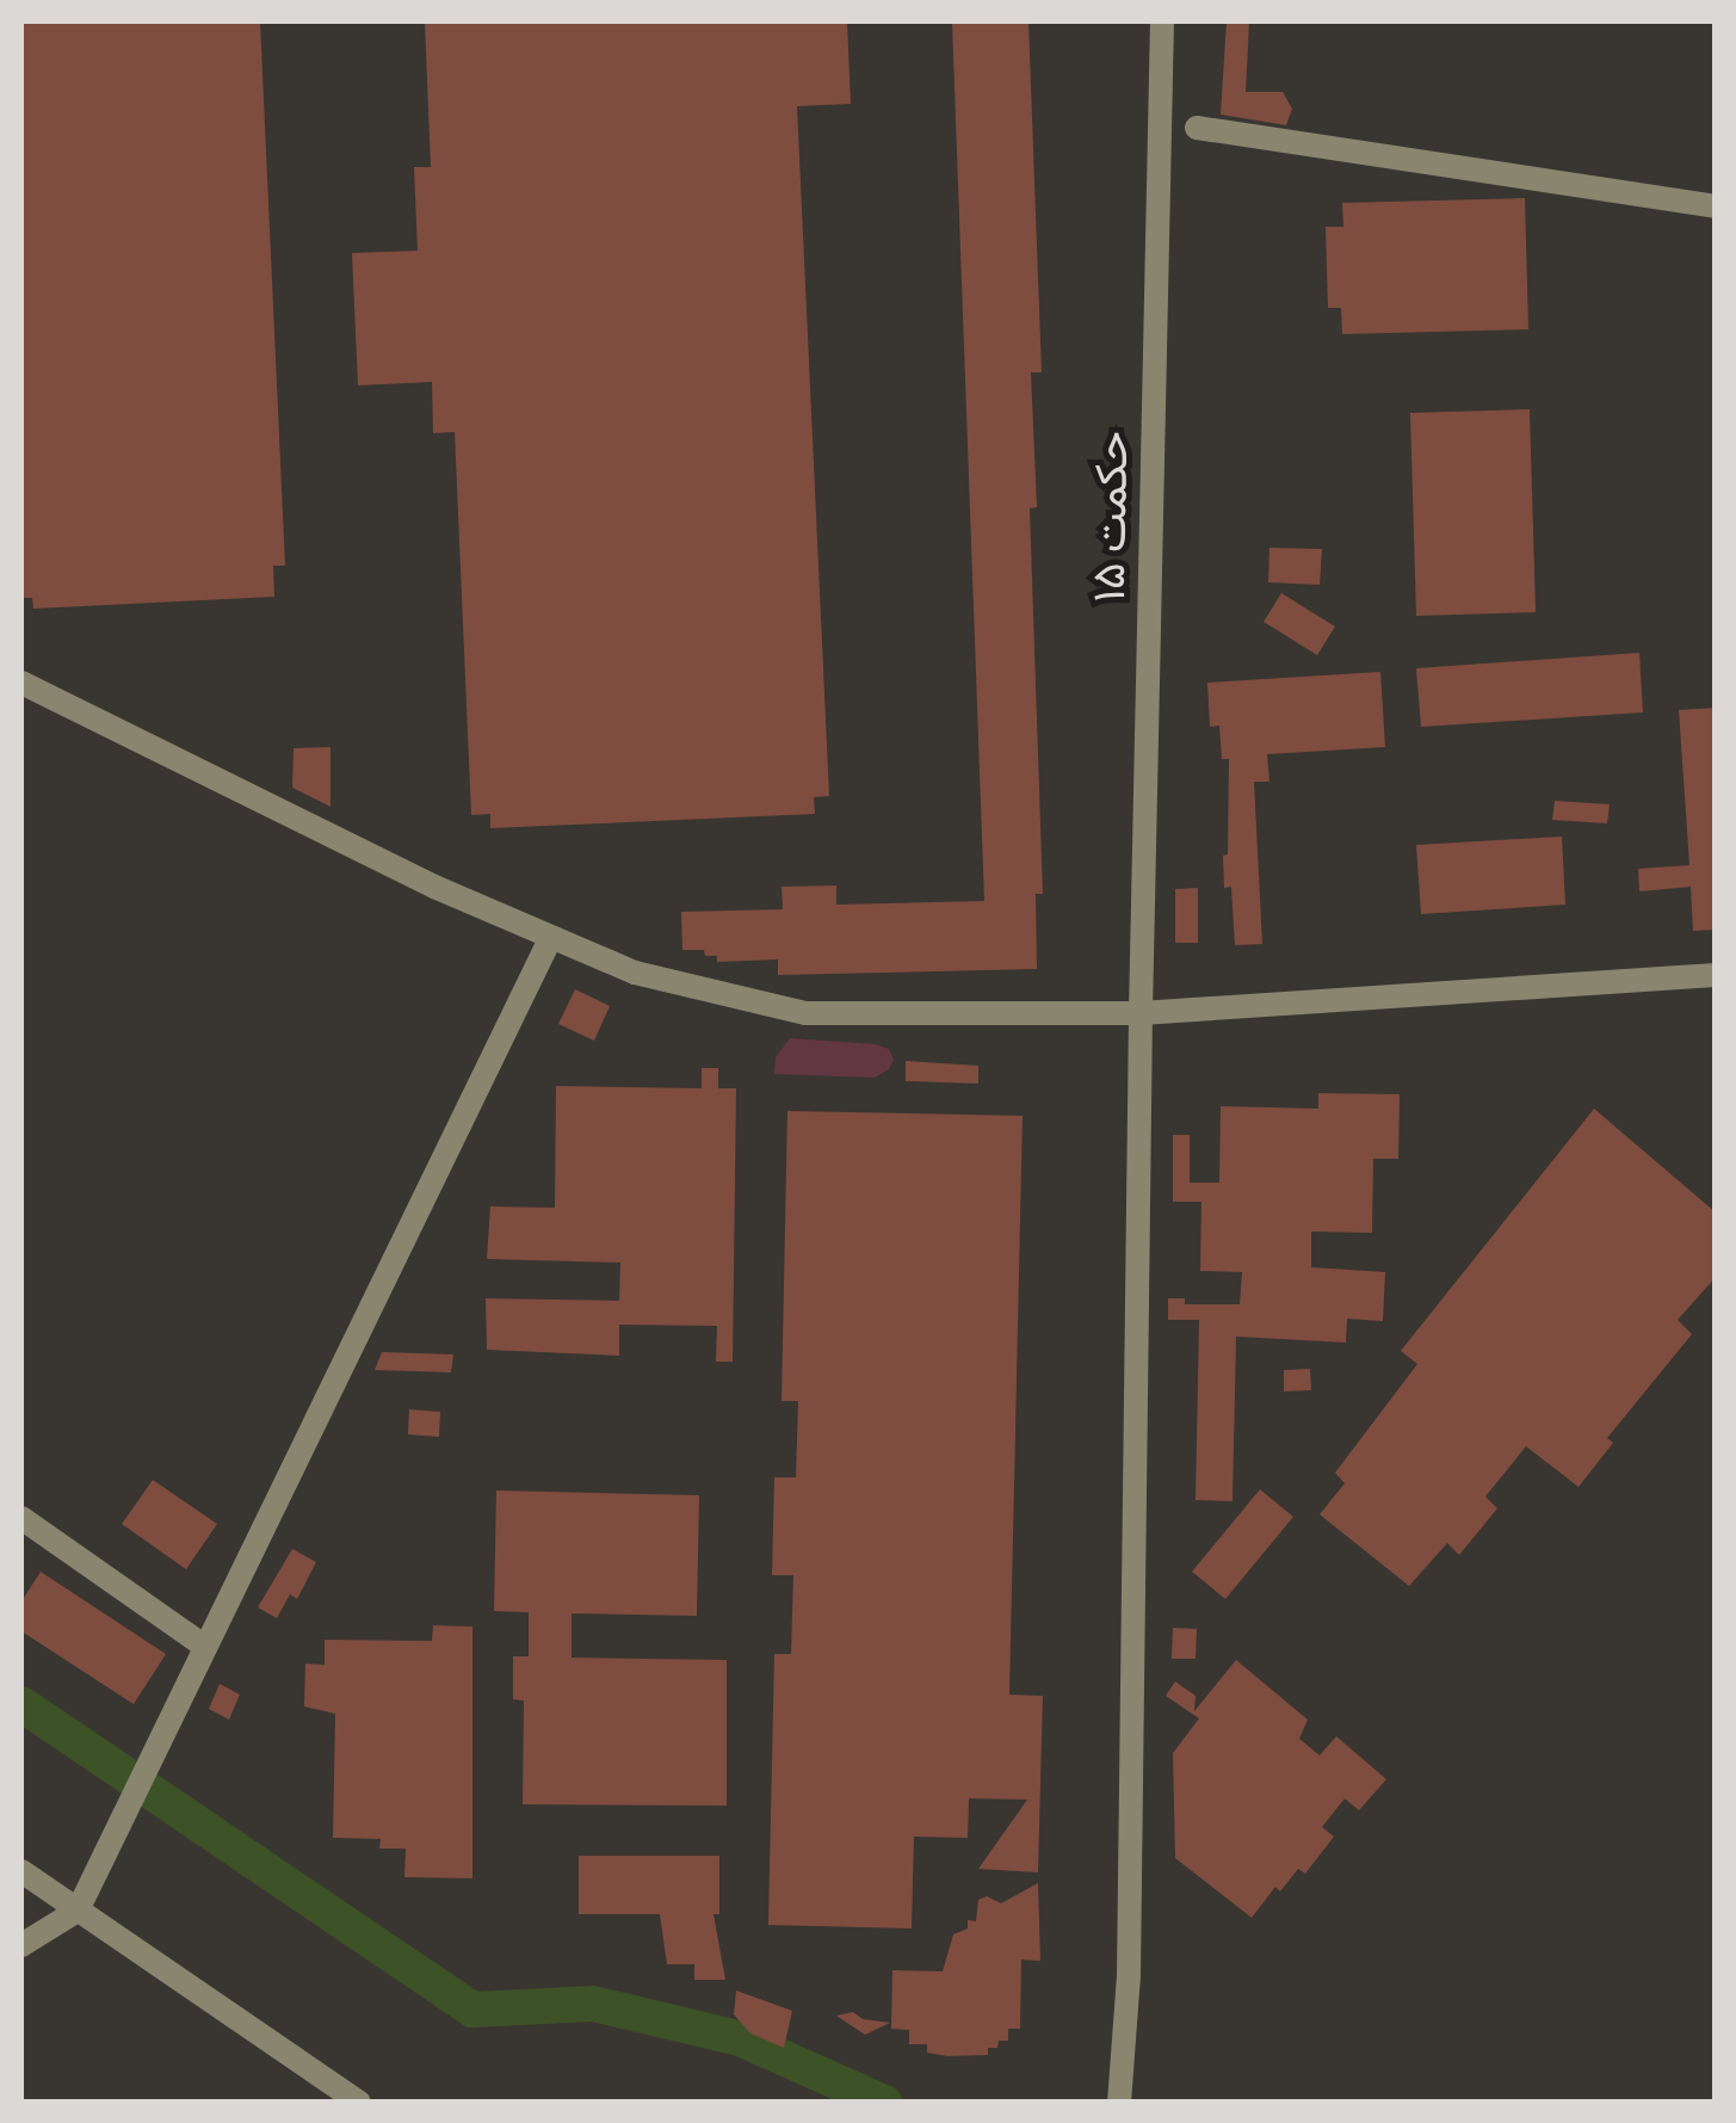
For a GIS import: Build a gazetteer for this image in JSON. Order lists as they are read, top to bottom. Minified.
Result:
{"streets":{"street":["حکمت ۱۵"]}}
